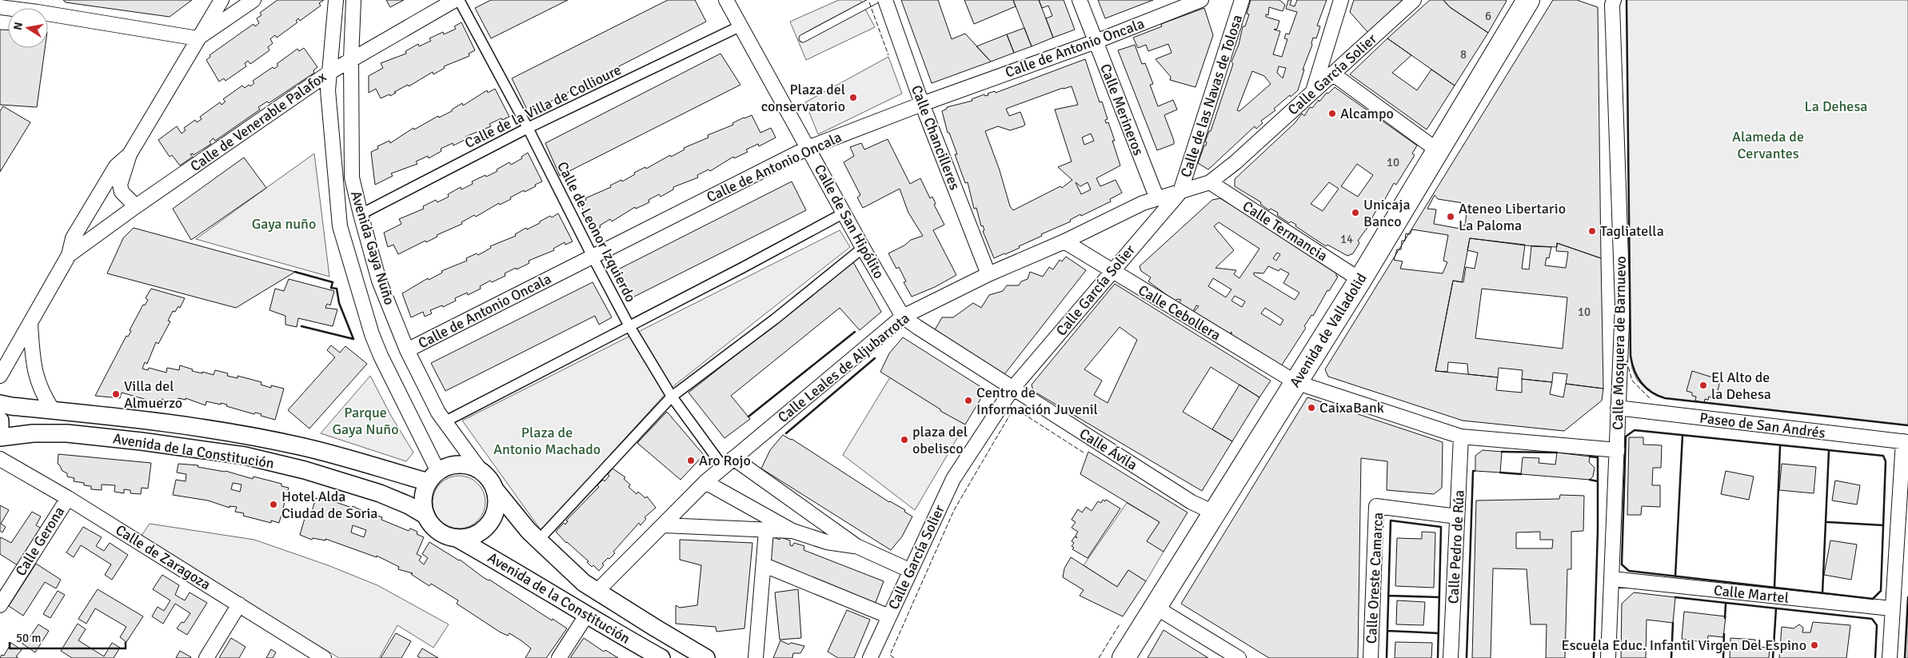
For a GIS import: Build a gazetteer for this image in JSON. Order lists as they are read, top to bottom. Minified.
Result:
{"streets":{"main road":["Avenida de Valladolid"],"street":["Calle de Antonio Oncala","Calle García Solier","Calle de las Navas de Tolosa","Calle de la Villa de Collioure","Calle Merineros","Calle de Venerable Palafox","Calle Chancilleres","Calle de San Hipólito","Calle Termancia","Calle de Leonor Izquierdo","Avenida Gaya Nuño","Calle Cebollera","Calle Mosquera de Barnuevo","Calle Leales de Aljubarrota","Paseo de San Andrés","Calle Ávila","Avenida de la Constitución","Calle Gerona","Calle Pedro de Rúa","Calle de Zaragoza","Calle Oreste Camarca","Calle Martel"]},"crossings":[["Calle de Antonio Oncala","Calle Merineros"],["Calle de Antonio Oncala","Calle Chancilleres"],["Calle de Antonio Oncala","Calle de San Hipólito"],["Calle de Antonio Oncala","Calle de Leonor Izquierdo"],["Calle de Antonio Oncala","Avenida Gaya Nuño"],["Calle García Solier","Calle de las Navas de Tolosa"],["Calle García Solier","Calle Termancia"],["Calle García Solier","Calle Cebollera"],["Calle García Solier","Calle Leales de Aljubarrota"],["Calle García Solier","Calle Ávila"],["Calle de las Navas de Tolosa","Calle Leales de Aljubarrota"],["Calle de la Villa de Collioure","Calle de San Hipólito"],["Calle de la Villa de Collioure","Calle de Leonor Izquierdo"],["Calle de la Villa de Collioure","Avenida Gaya Nuño"],["Calle Merineros","Calle Leales de Aljubarrota"],["Calle de Venerable Palafox","Avenida Gaya Nuño"],["Calle Chancilleres","Calle Leales de Aljubarrota"],["Calle de San Hipólito","Calle Leales de Aljubarrota"],["Calle de San Hipólito","Calle Ávila"],["Calle Termancia","Avenida de Valladolid"],["Calle de Leonor Izquierdo","Calle Leales de Aljubarrota"],["Avenida Gaya Nuño","Avenida de la Constitución"],["Calle Cebollera","Avenida de Valladolid"],["Calle Cebollera","Calle Mosquera de Barnuevo"],["Calle Cebollera","Calle Leales de Aljubarrota"],["Calle Cebollera","Calle Pedro de Rúa"],["Avenida de Valladolid","Calle Ávila"],["Calle Mosquera de Barnuevo","Paseo de San Andrés"],["Calle Mosquera de Barnuevo","Calle Martel"],["Calle Leales de Aljubarrota","Calle Ávila"],["Calle Leales de Aljubarrota","Avenida de la Constitución"],["Calle Gerona","Calle de Zaragoza"],["Calle Pedro de Rúa","Calle Oreste Camarca"]],"parks":["La Dehesa","Alameda de Cervantes","Gaya nuño","Parque Gaya Nuño","Plaza de Antonio Machado"],"places":["Plaza del conservatorio","Alcampo","Unicaja Banco","Ateneo Libertario La Paloma","Tagliatella","El Alto de la Dehesa","Villa del Almuerzo","Centro de Información Juvenil","CaixaBank","plaza del obelisco","Aro Rojo","Hotel Alda Ciudad de Soria","Escuela Educ. Infantil Virgen Del Espino"],"house_numbers":["6","8","10","14","10"],"scale_bar":"50 m","north":"left"}
